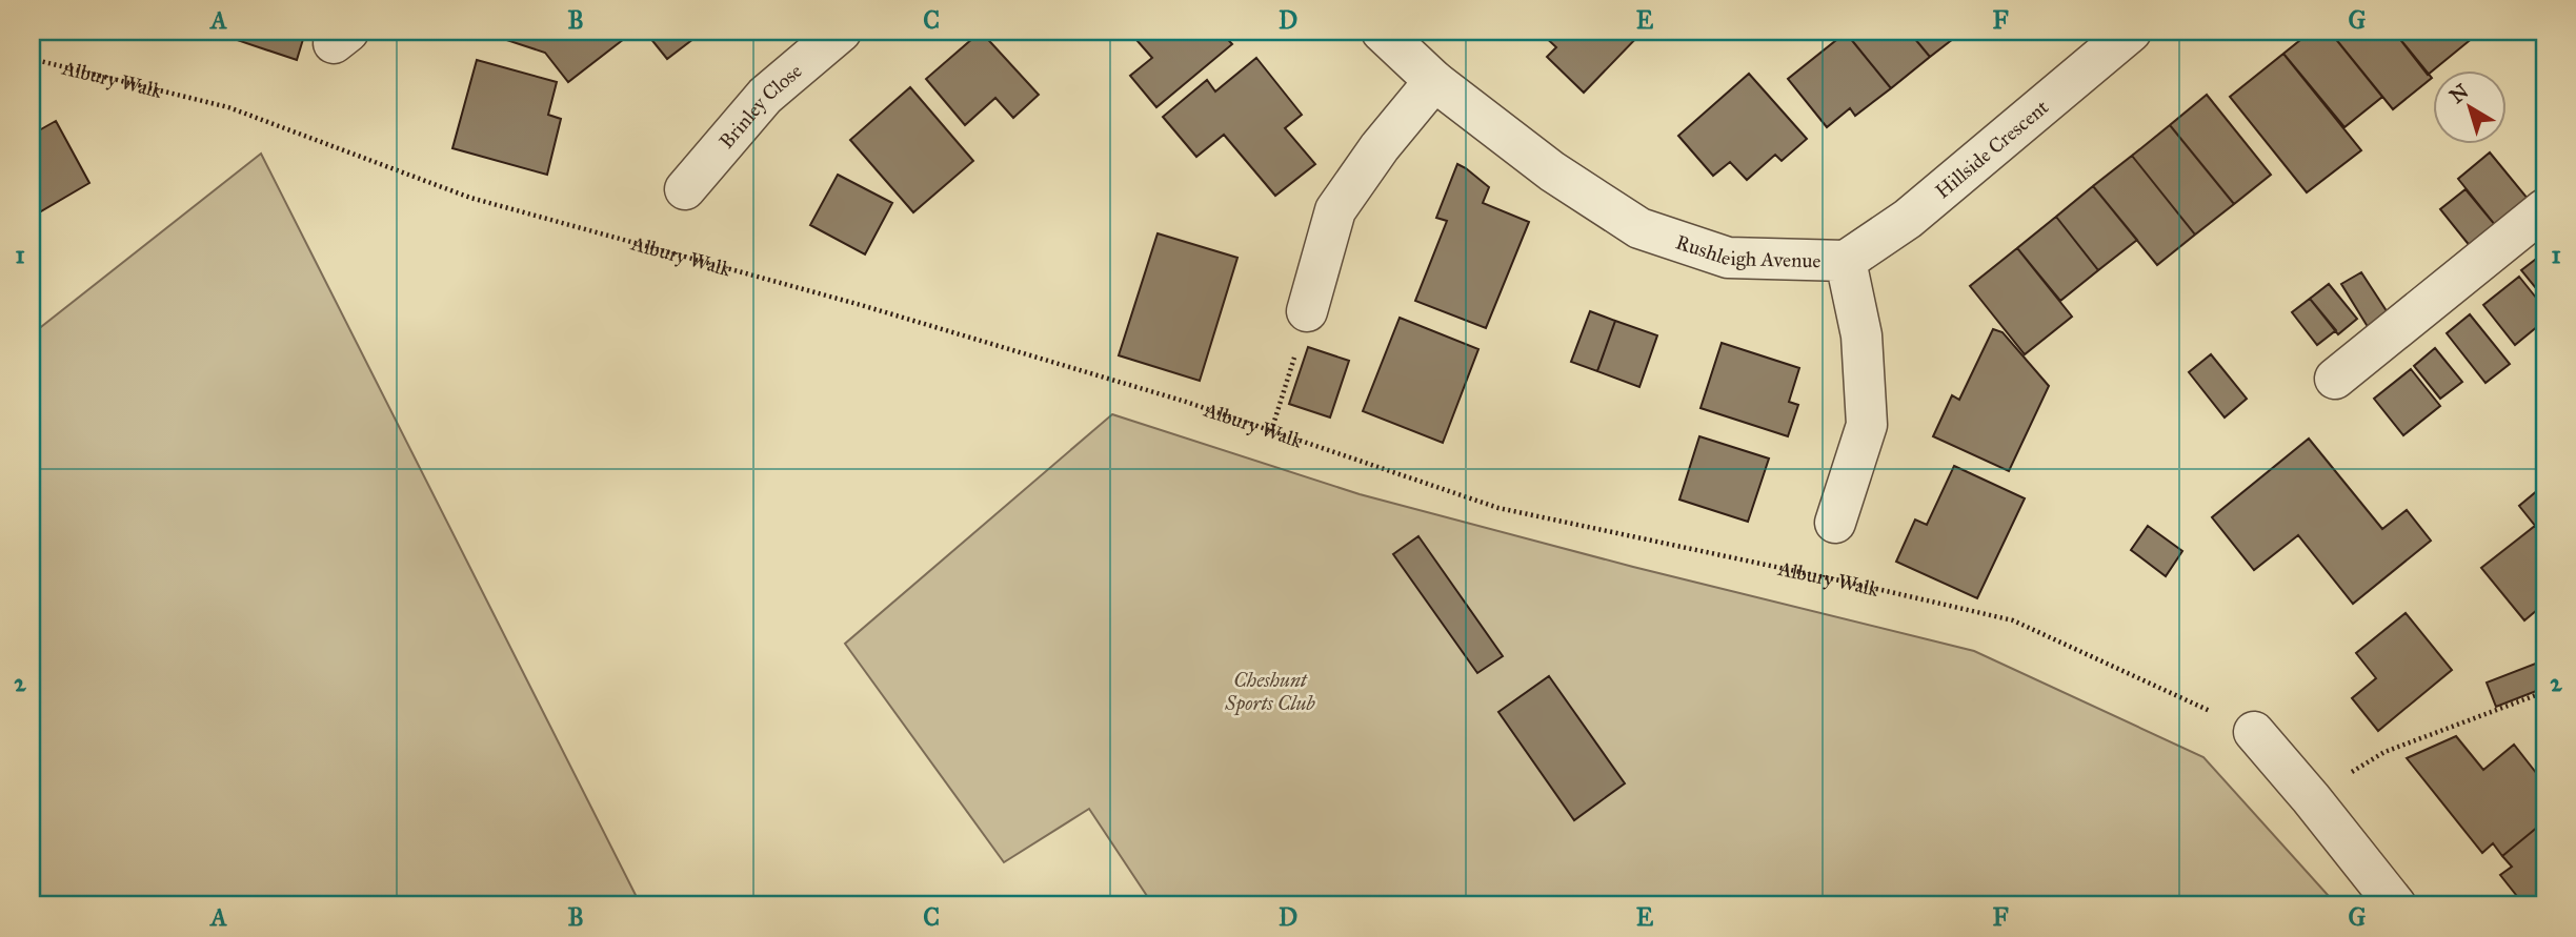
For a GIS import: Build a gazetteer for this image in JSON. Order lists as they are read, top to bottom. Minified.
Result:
{"streets":{"street":["Brinley Close","Hillside Crescent","Rushleigh Avenue"],"path":["Albury Walk"]},"crossings":[["Hillside Crescent","Rushleigh Avenue"]],"parks":["Cheshunt Sports Club"],"north":"top left","grid":{"columns":["A","B","C","D","E","F","G"],"rows":["1","2"]}}
